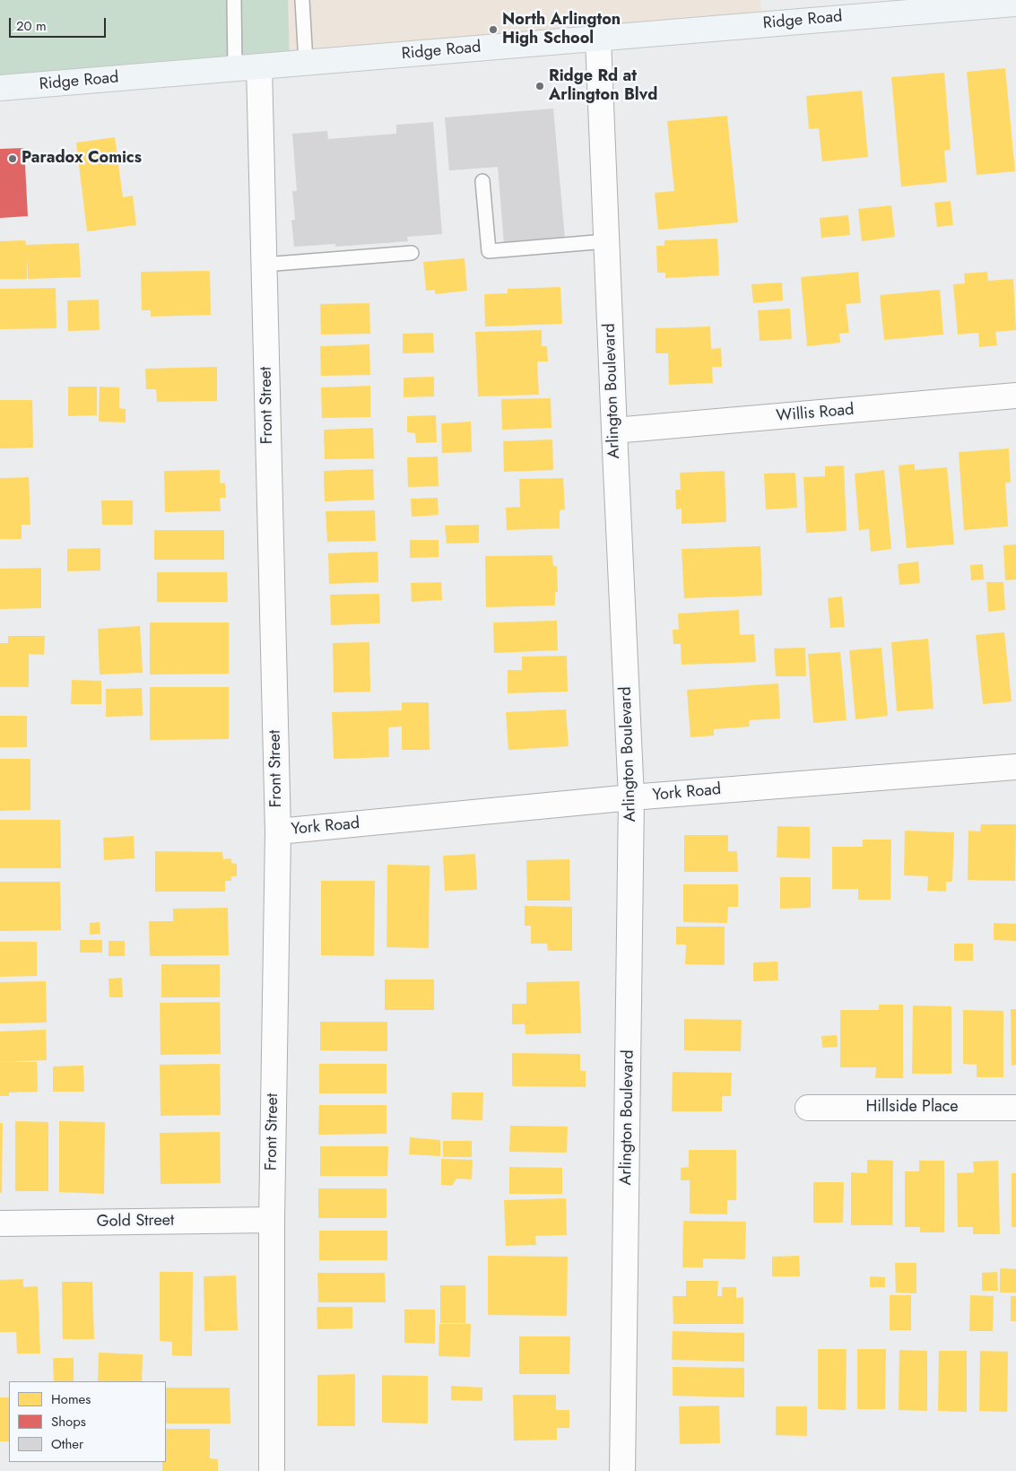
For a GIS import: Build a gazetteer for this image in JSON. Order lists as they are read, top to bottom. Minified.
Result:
{"streets":{"main road":["Ridge Road"],"street":["Arlington Boulevard","Front Street","Willis Road","York Road","Hillside Place","Gold Street"]},"crossings":[["Ridge Road","Arlington Boulevard"],["Ridge Road","Front Street"],["Arlington Boulevard","Willis Road"],["Arlington Boulevard","York Road"],["Front Street","York Road"],["Front Street","Gold Street"]],"places":["North Arlington High School","Ridge Rd at Arlington Blvd","Paradox Comics"],"legend":["Homes","Shops","Other"],"scale_bar":"20 m"}
